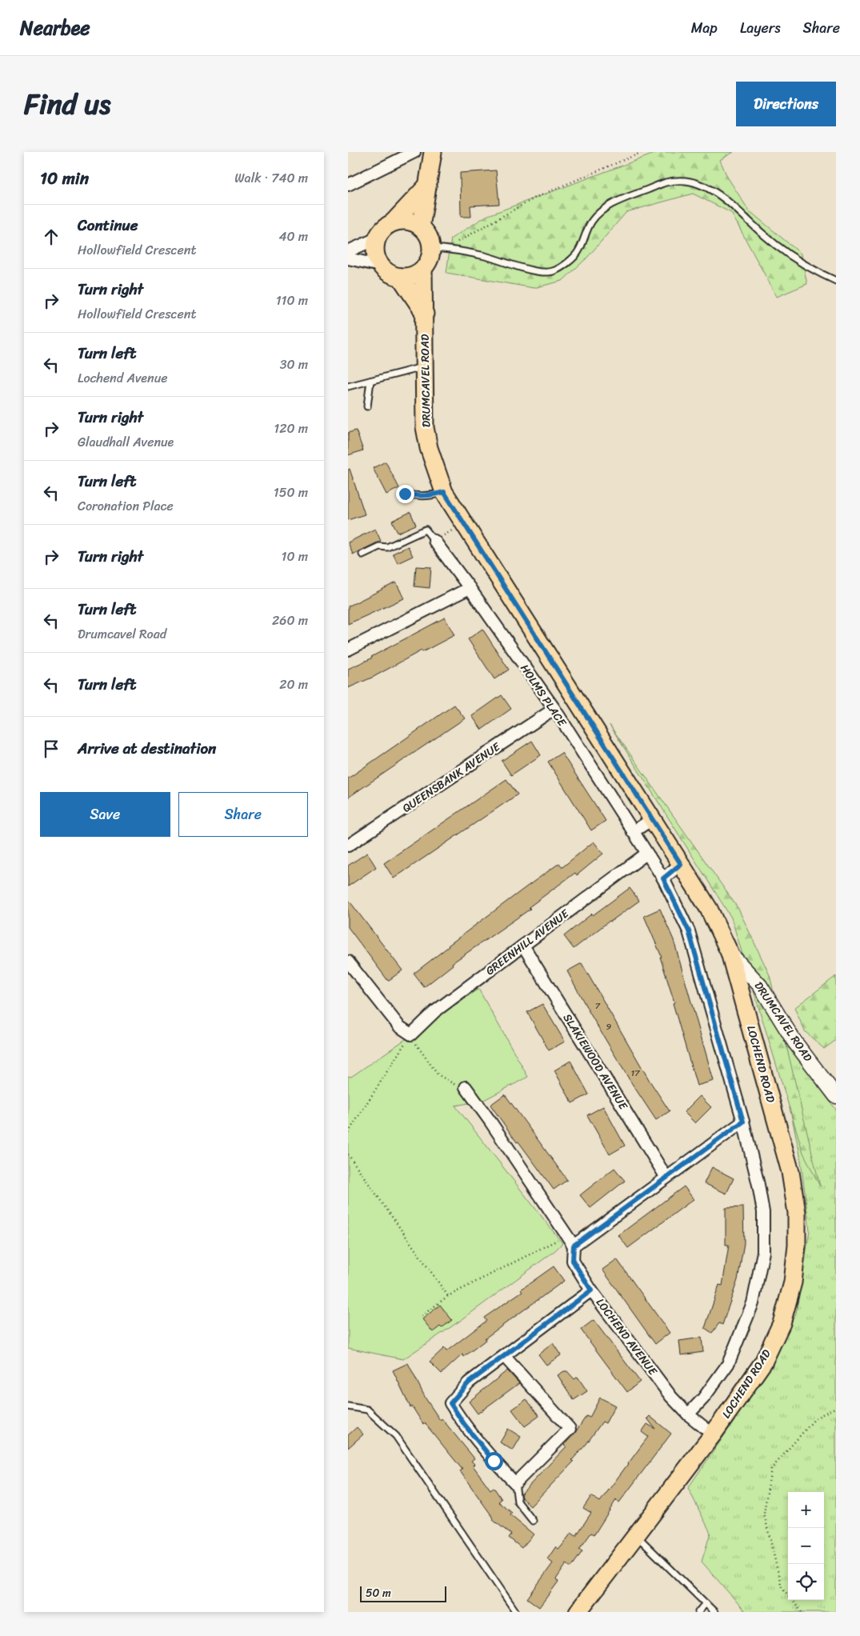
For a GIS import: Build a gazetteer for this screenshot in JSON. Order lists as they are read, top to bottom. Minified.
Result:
{"streets":{"main road":["DRUMCAVEL ROAD","LOCHEND ROAD"],"street":["HOLMS PLACE","QUEENSBANK AVENUE","GREENHILL AVENUE","SLAKIEWOOD AVENUE","LOCHEND AVENUE"]},"crossings":[["DRUMCAVEL ROAD","LOCHEND ROAD"],["HOLMS PLACE","QUEENSBANK AVENUE"],["HOLMS PLACE","GREENHILL AVENUE"],["HOLMS PLACE","LOCHEND AVENUE"],["GREENHILL AVENUE","SLAKIEWOOD AVENUE"],["LOCHEND ROAD","LOCHEND AVENUE"]],"house_numbers":["7","9","17"],"scale_bar":"50 m","page":{"header":"Nearbee","nav":["Map","Layers","Share"],"title":"Find us","buttons":["Directions",["Save","Share"]],"heading":["10 min","Walk · 740 m"],"list":[["Continue","Hollowfield Crescent","40 m"],["Turn right","Hollowfield Crescent","110 m"],["Turn left","Lochend Avenue","30 m"],["Turn right","Glaudhall Avenue","120 m"],["Turn left","Coronation Place","150 m"],["Turn right","10 m"],["Turn left","Drumcavel Road","260 m"],["Turn left","20 m"],"Arrive at destination"],"map_buttons":["+","−"],"scale":"50 m"}}
